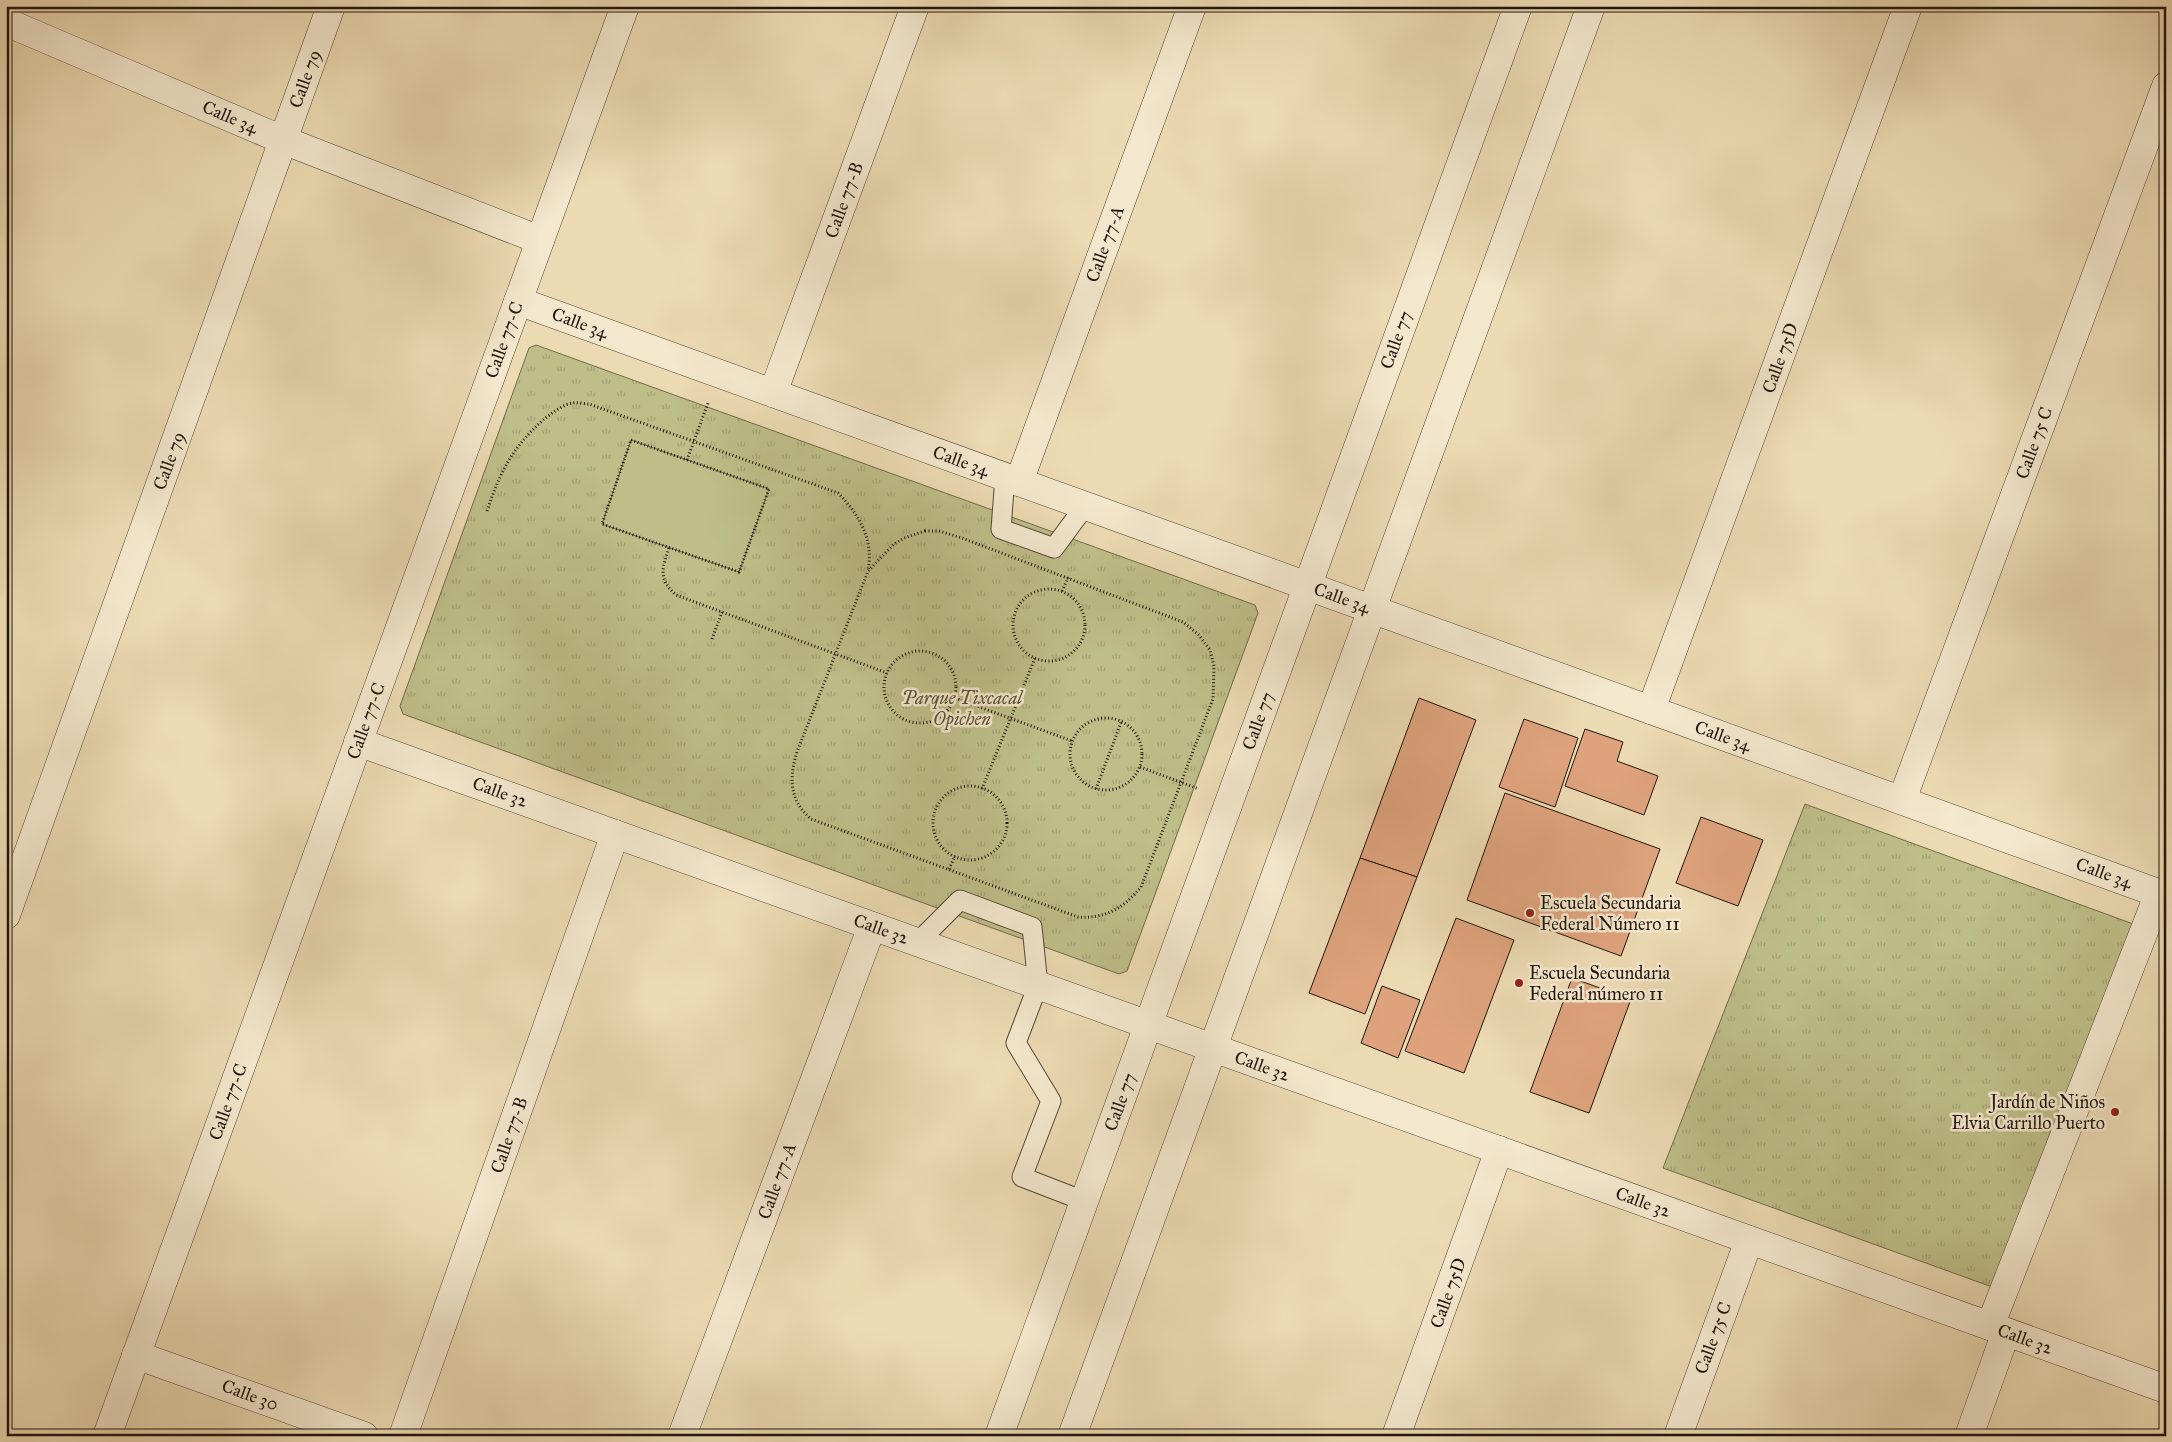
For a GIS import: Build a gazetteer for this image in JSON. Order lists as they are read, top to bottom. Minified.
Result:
{"streets":{"street":["Calle 79","Calle 34","Calle 77-B","Calle 77-A","Calle 77-C","Calle 77","Calle 75D","Calle 75 C","Calle 32","Calle 30"]},"crossings":[["Calle 79","Calle 34"],["Calle 34","Calle 77-B"],["Calle 34","Calle 77-A"],["Calle 34","Calle 77-C"],["Calle 34","Calle 77"],["Calle 34","Calle 75D"],["Calle 34","Calle 75 C"],["Calle 77-B","Calle 32"],["Calle 77-A","Calle 32"],["Calle 77-C","Calle 32"],["Calle 77-C","Calle 30"],["Calle 77","Calle 32"],["Calle 75D","Calle 32"],["Calle 75 C","Calle 32"]],"parks":["Parque Tixcacal Opichen"],"places":["Escuela Secundaria Federal Número 11","Escuela Secundaria Federal número 11","Jardín de Niños Elvia Carrillo Puerto"]}
